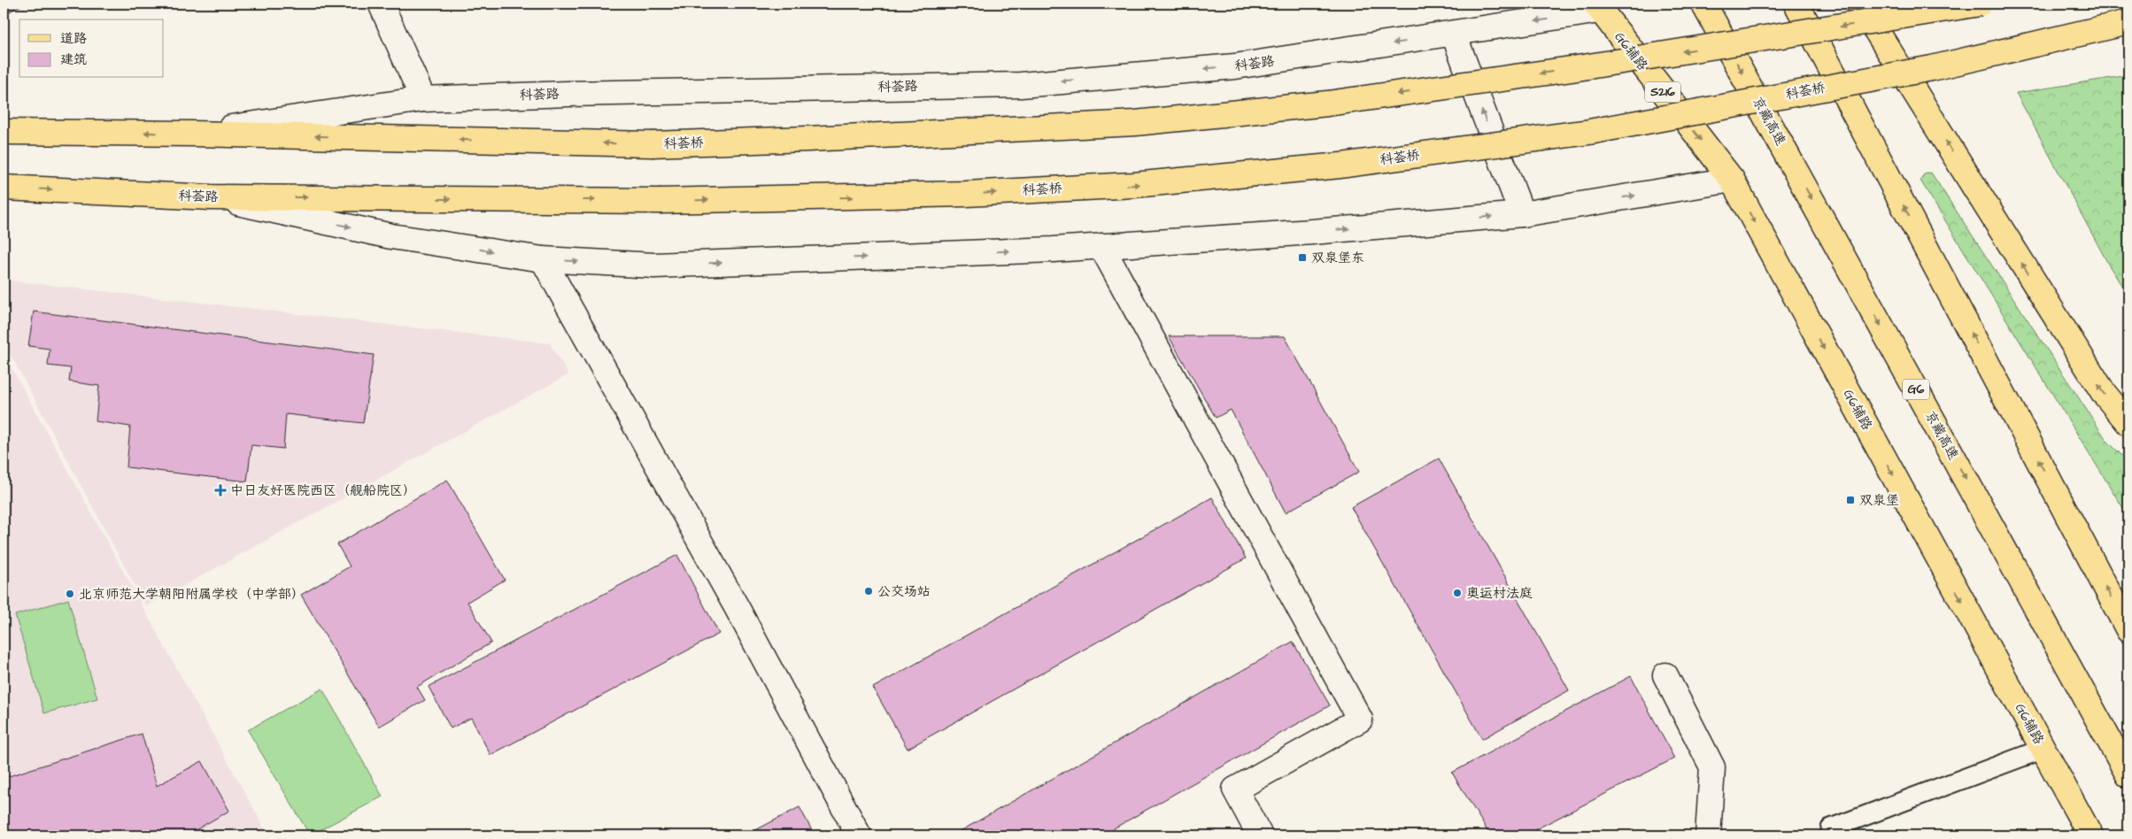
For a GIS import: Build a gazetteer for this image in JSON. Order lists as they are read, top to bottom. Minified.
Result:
{"streets":{"main road":["G6辅路","科荟路","科荟桥","S216","京藏高速","G6"]},"crossings":[["G6辅路","科荟路"],["科荟路","科荟桥"]],"places":{"transit":["双泉堡东","双泉堡"],"health":["中日友好医院西区（舰船院区）"],"other":["公交场站","奥运村法庭","北京师范大学朝阳附属学校（中学部）"]},"legend":["道路","建筑"]}
